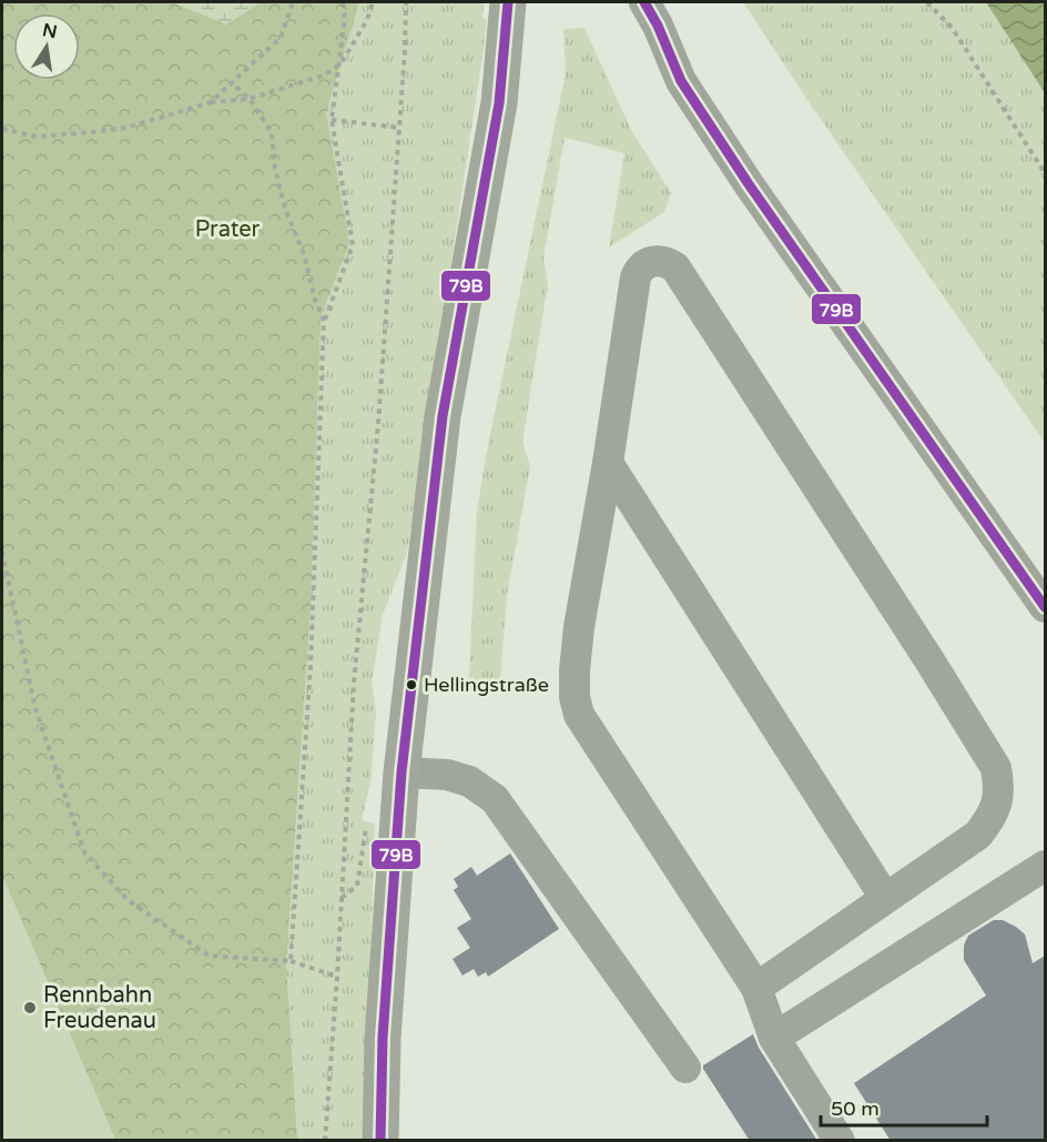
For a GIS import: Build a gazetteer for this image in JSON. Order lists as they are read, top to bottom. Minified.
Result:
{"parks":["Prater"],"places":["Hellingstraße","Rennbahn Freudenau"],"lines":["transit line 79B"],"scale_bar":"50 m","north":"top"}
